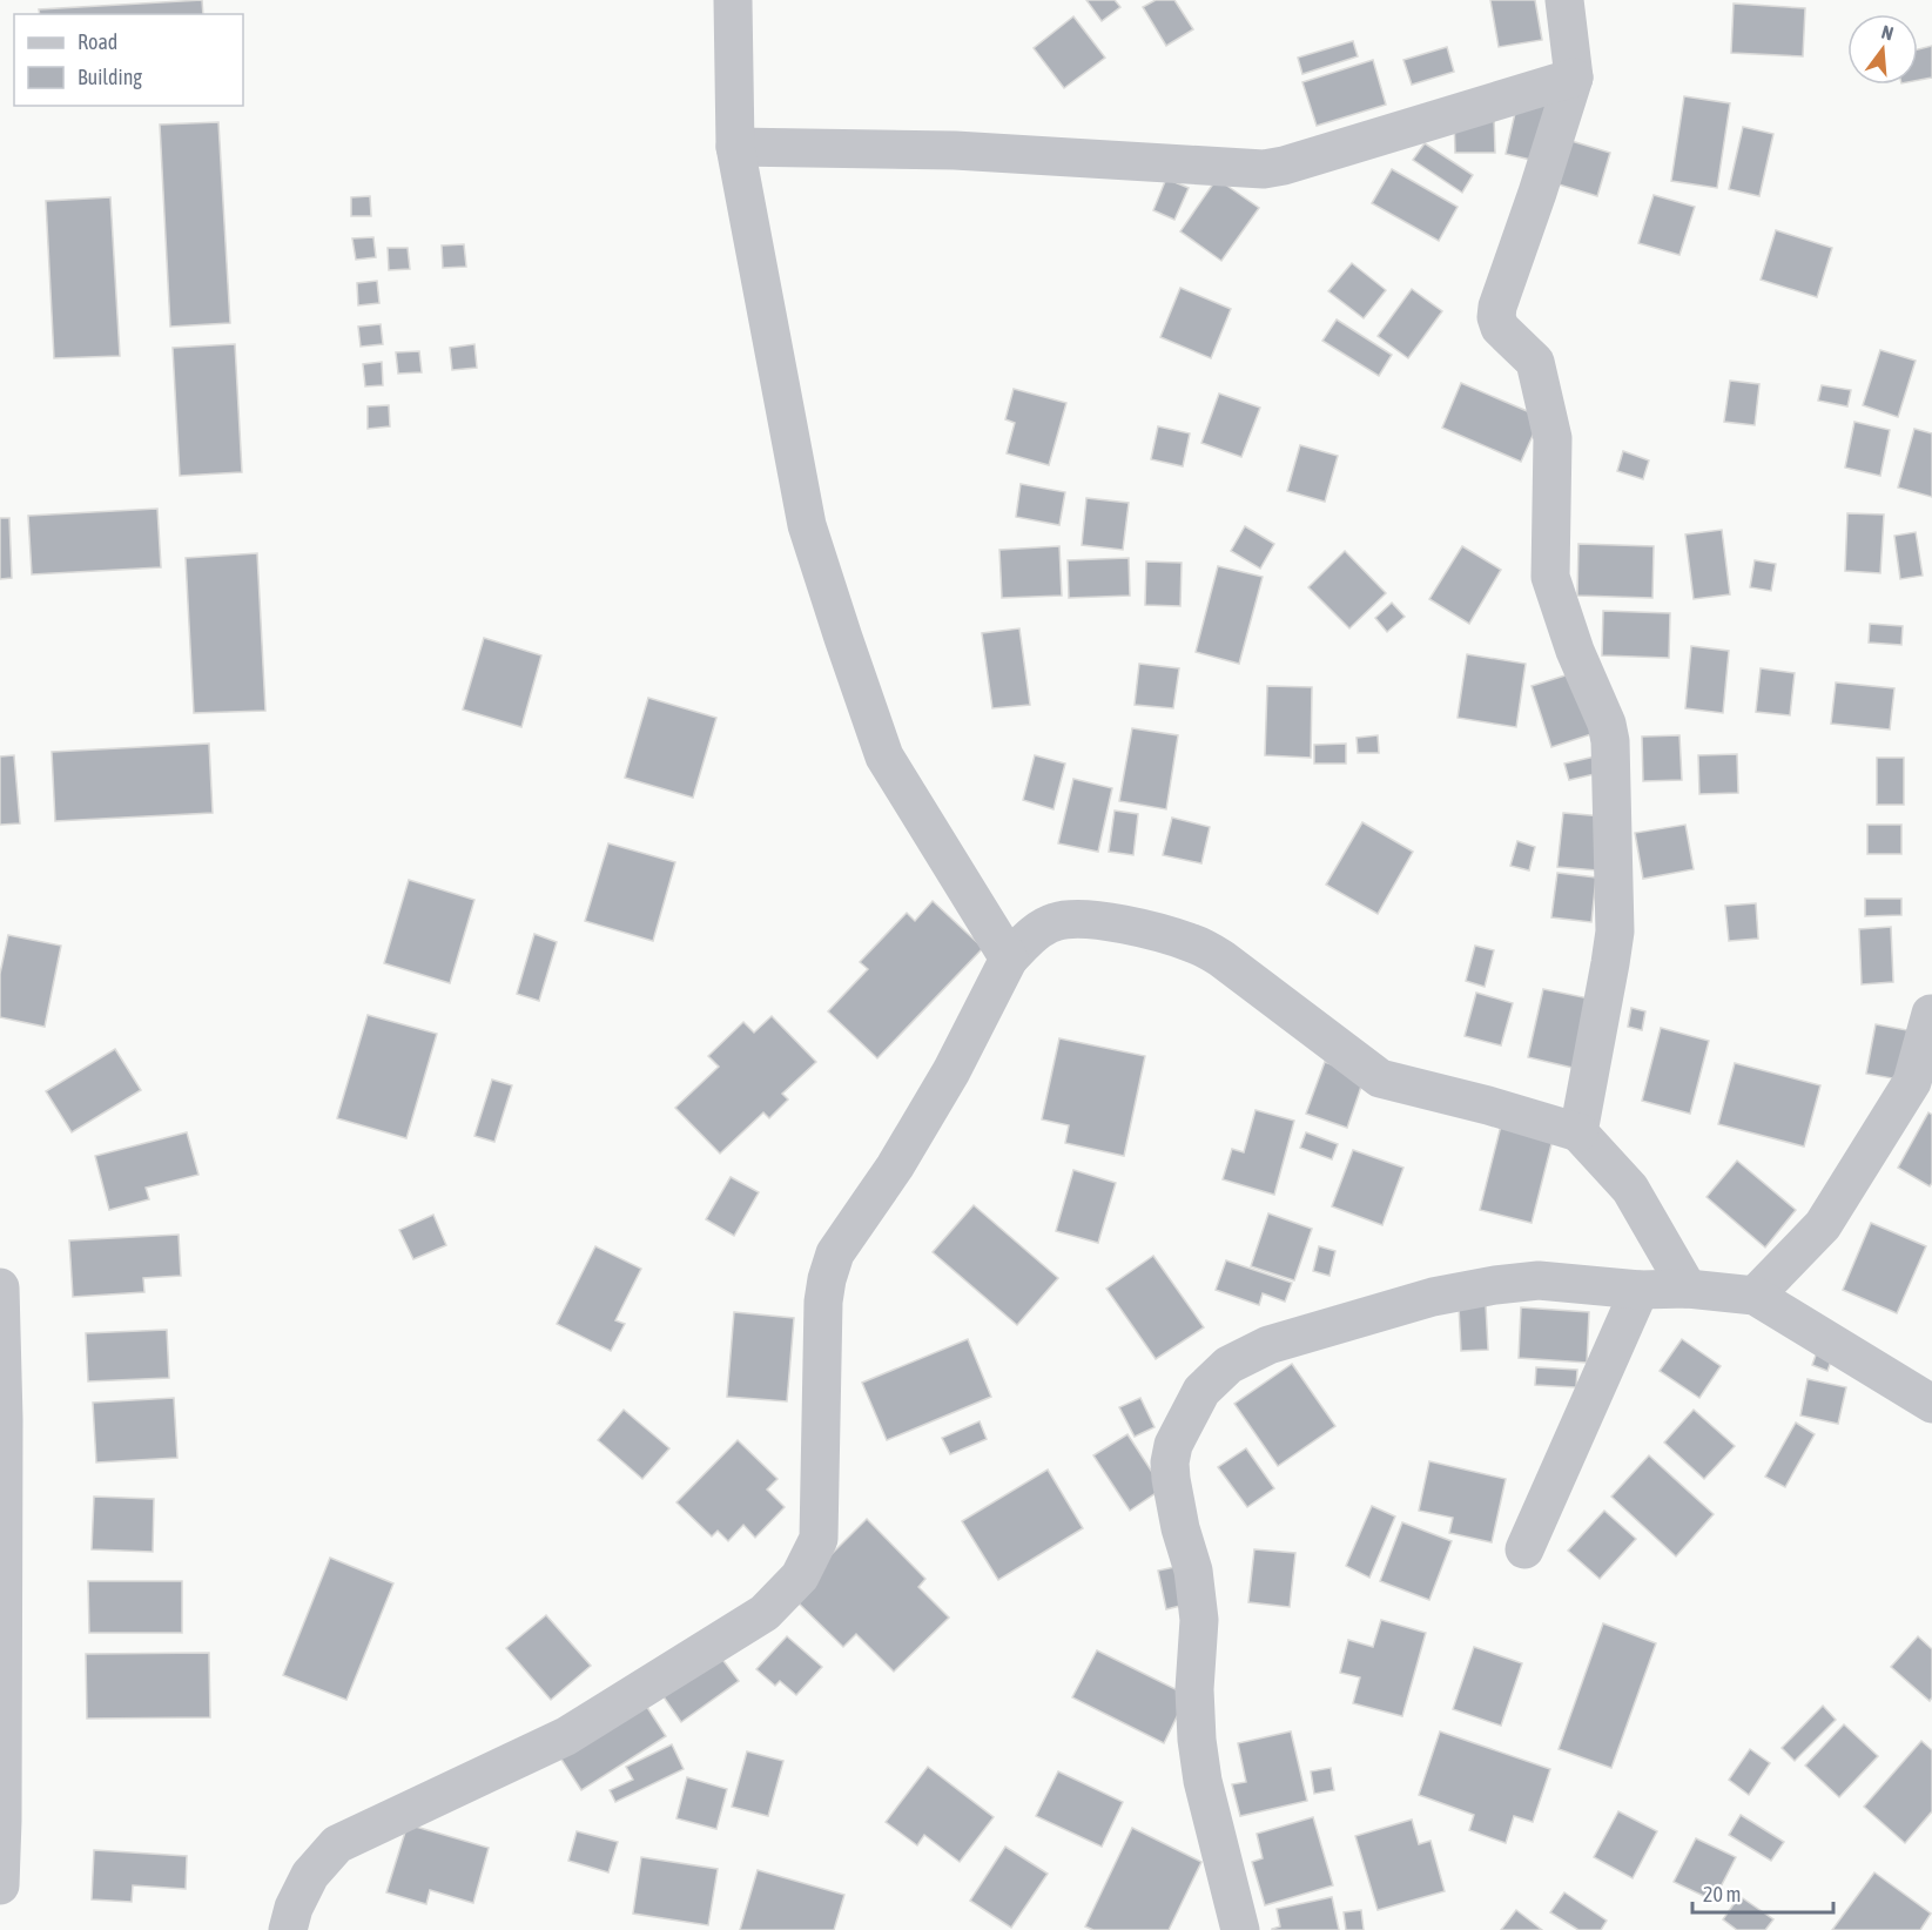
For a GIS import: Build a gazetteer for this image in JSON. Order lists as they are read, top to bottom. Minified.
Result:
{"legend":["Road","Building"],"scale_bar":"20 m","north":"top"}
